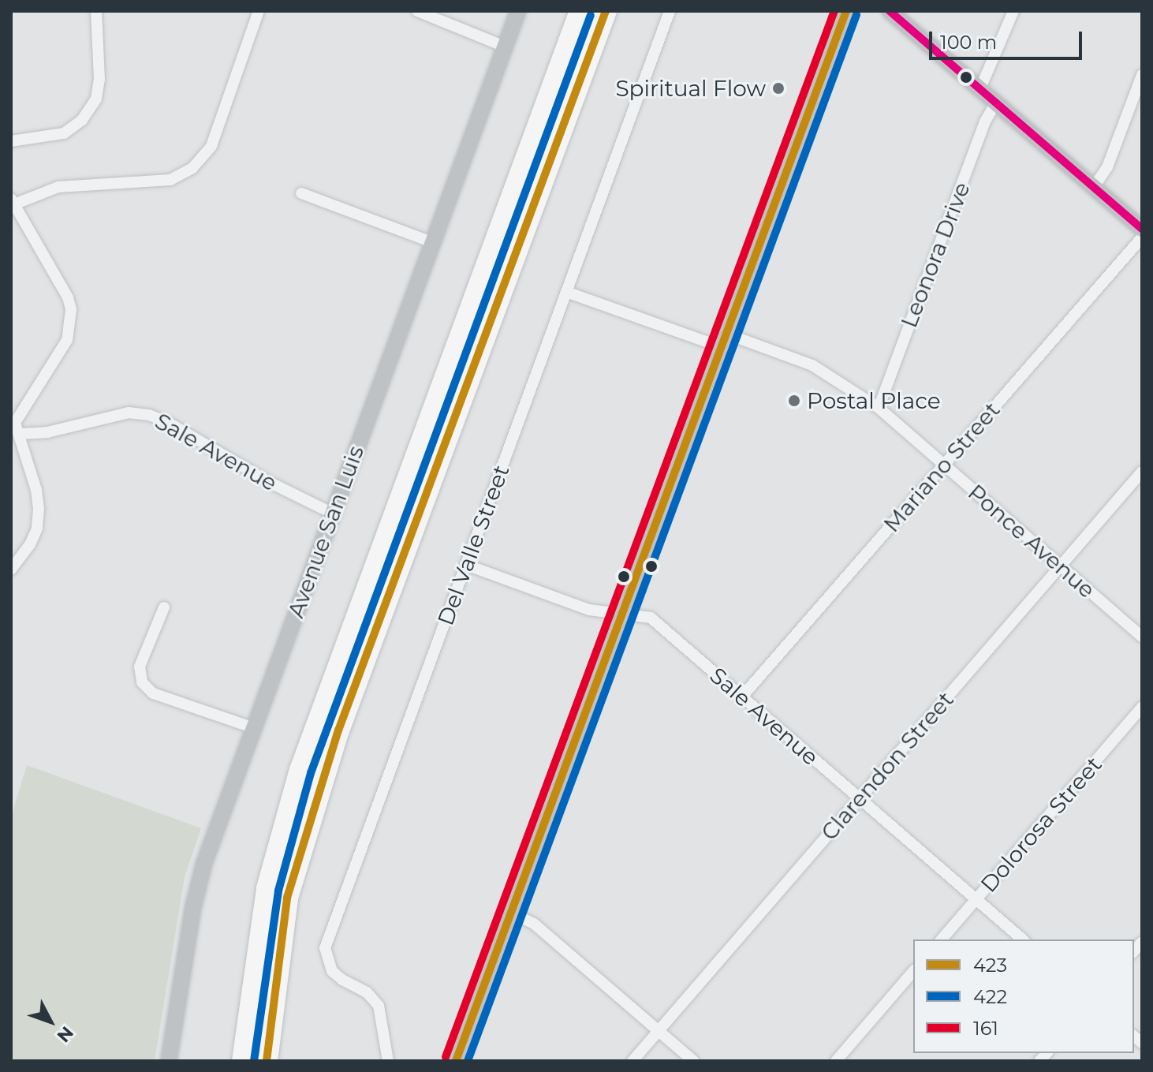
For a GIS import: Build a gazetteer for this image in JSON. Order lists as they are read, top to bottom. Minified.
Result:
{"streets":{"main road":["Avenue San Luis"],"street":["Leonora Drive","Sale Avenue","Mariano Street","Ponce Avenue","Del Valle Street","Clarendon Street","Dolorosa Street"]},"crossings":[["Leonora Drive","Ponce Avenue"],["Sale Avenue","Mariano Street"],["Sale Avenue","Avenue San Luis"],["Sale Avenue","Del Valle Street"],["Sale Avenue","Clarendon Street"],["Sale Avenue","Dolorosa Street"],["Mariano Street","Ponce Avenue"],["Ponce Avenue","Del Valle Street"],["Ponce Avenue","Clarendon Street"]],"places":["Spiritual Flow","Postal Place"],"lines":["transit line 423","transit line 161","transit line 422"],"legend":["423","422","161"],"scale_bar":"100 m","north":"bottom right"}
